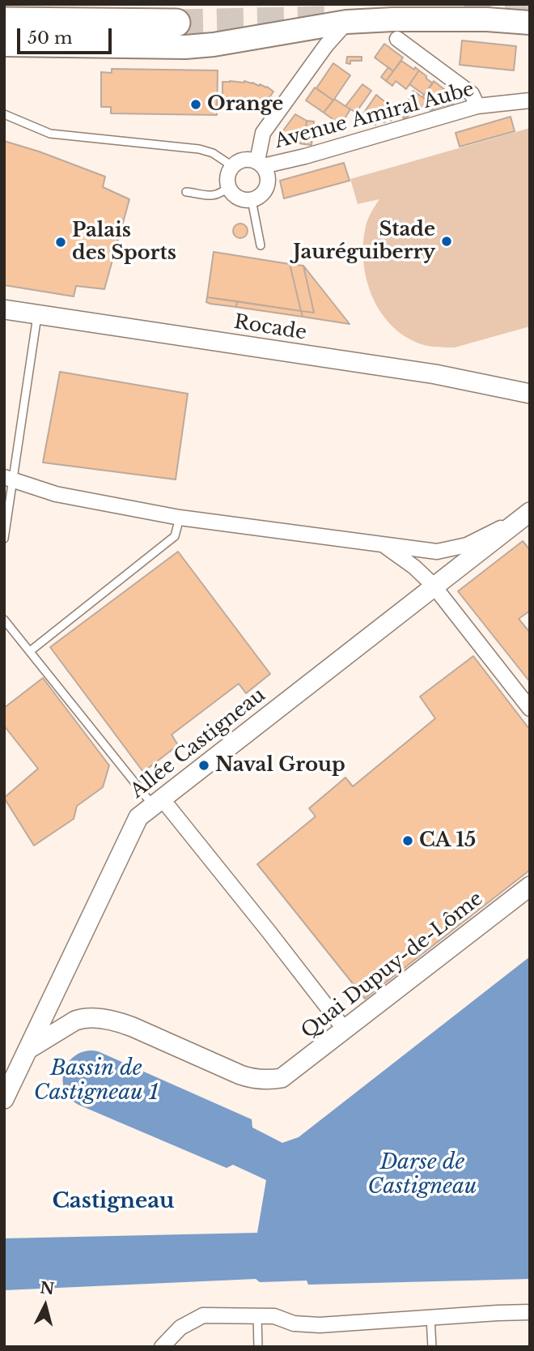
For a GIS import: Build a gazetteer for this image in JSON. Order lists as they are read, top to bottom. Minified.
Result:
{"streets":{"street":["Avenue Amiral Aube","Rocade","Allée Castigneau","Quai Dupuy-de-Lôme"]},"crossings":[["Allée Castigneau","Quai Dupuy-de-Lôme"]],"districts":["Castigneau"],"water":["Bassin de Castigneau 1","Darse de Castigneau"],"places":["Orange","Stade Jauréguiberry","Palais des Sports","Naval Group","CA 15"],"scale_bar":"50 m","north":"top"}
